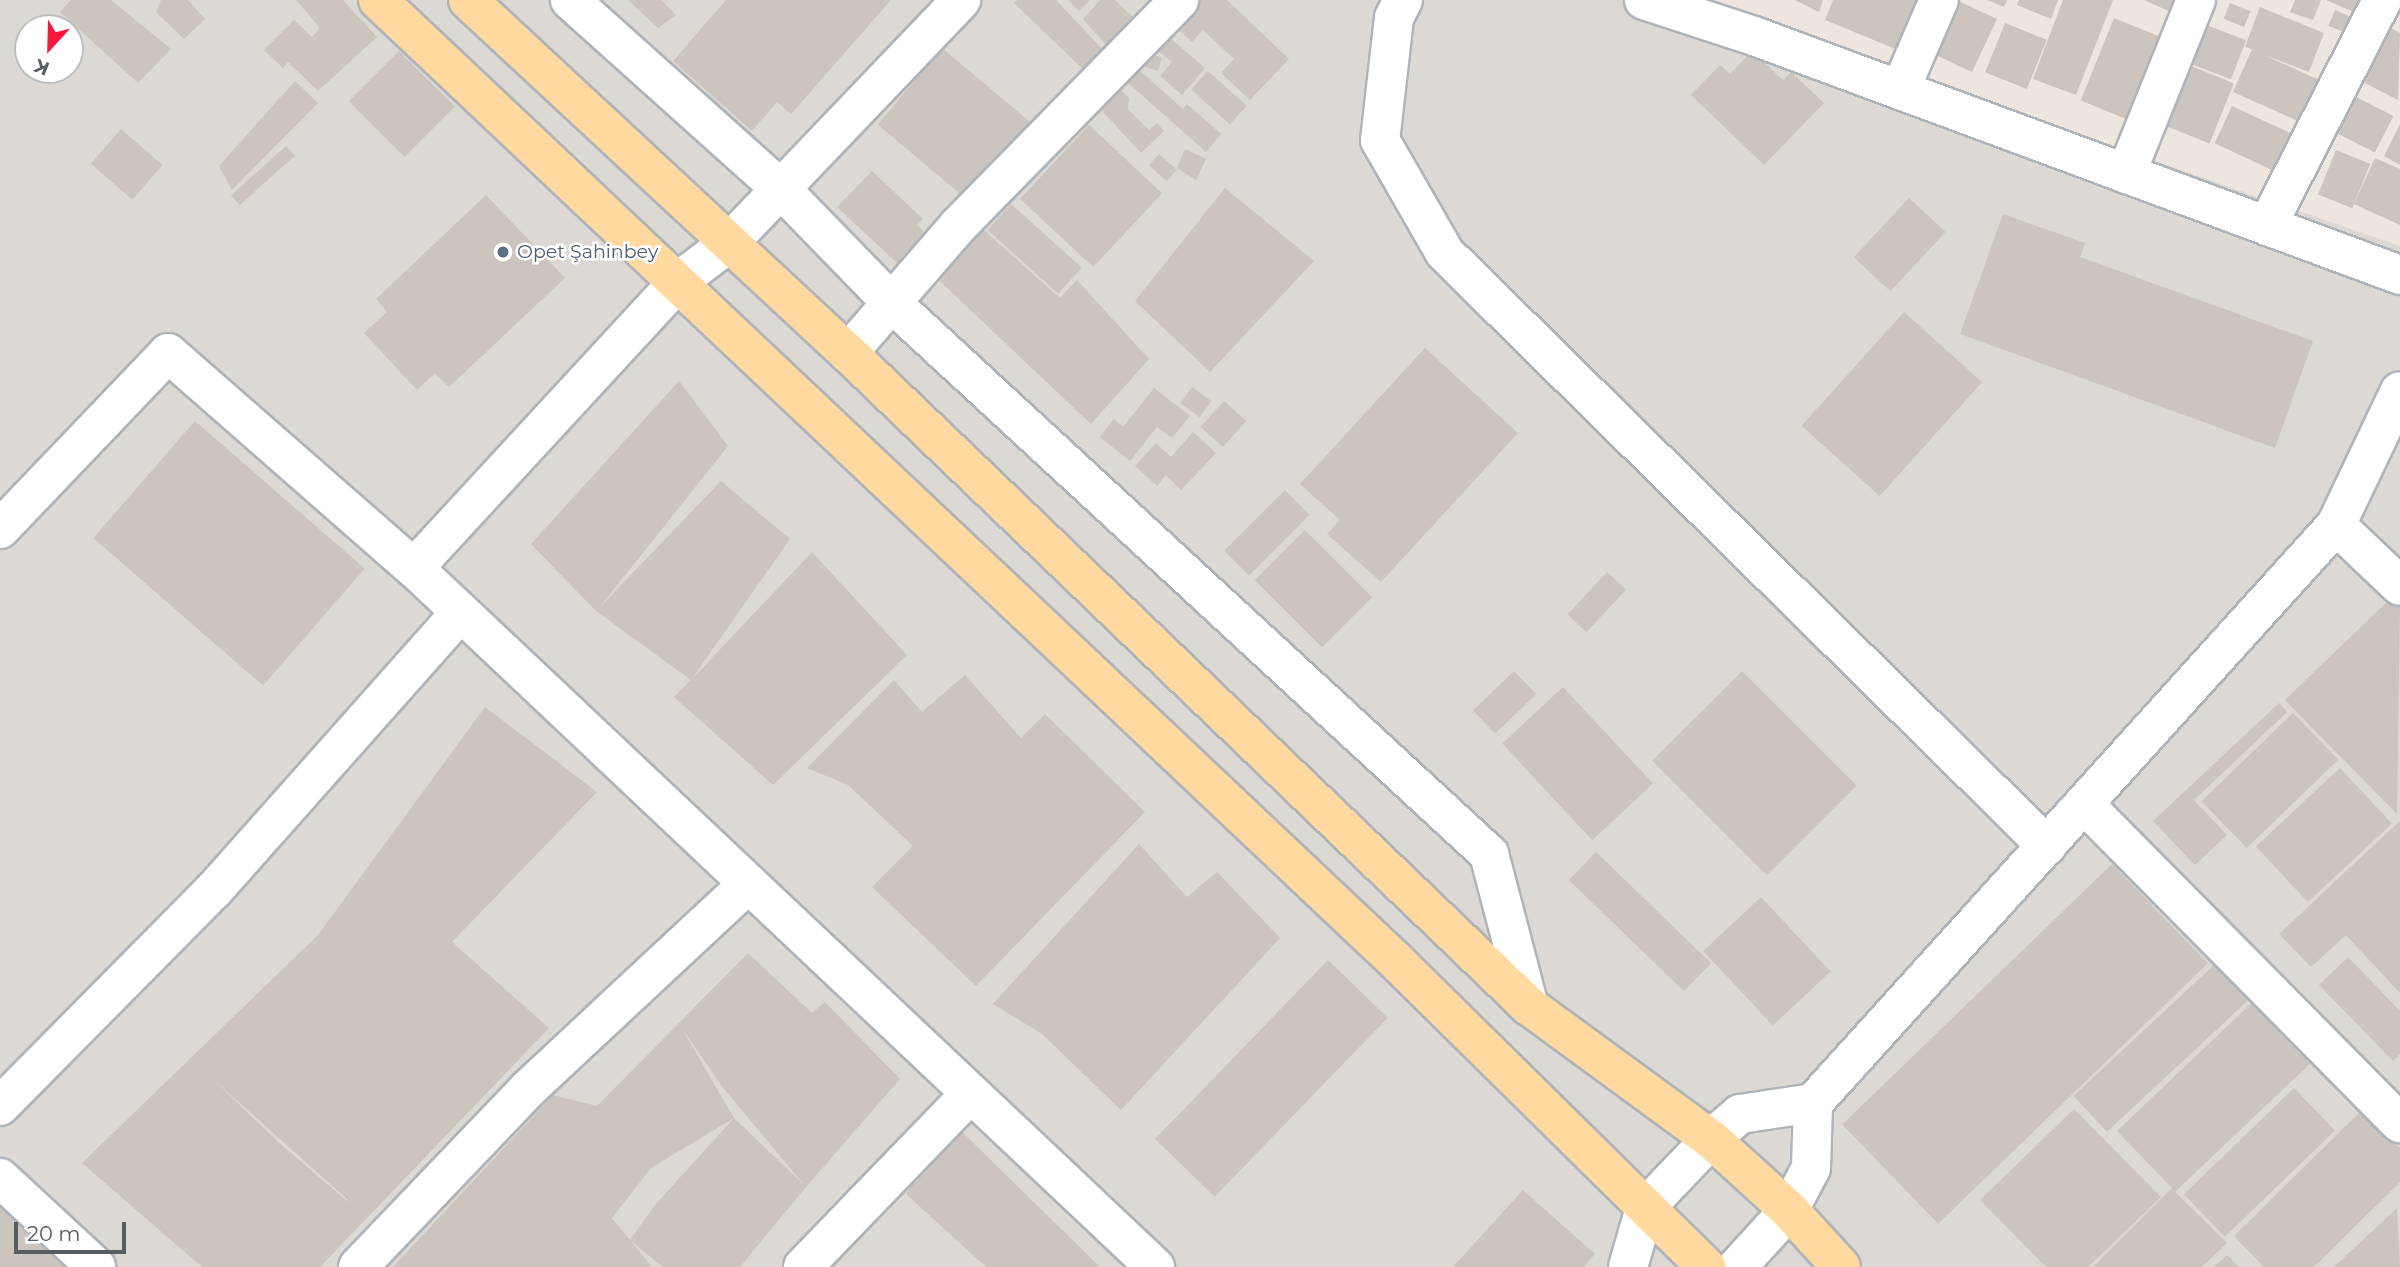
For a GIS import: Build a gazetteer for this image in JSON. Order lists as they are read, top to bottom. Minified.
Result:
{"places":["Opet Şahinbey"],"scale_bar":"20 m","north":"bottom"}
